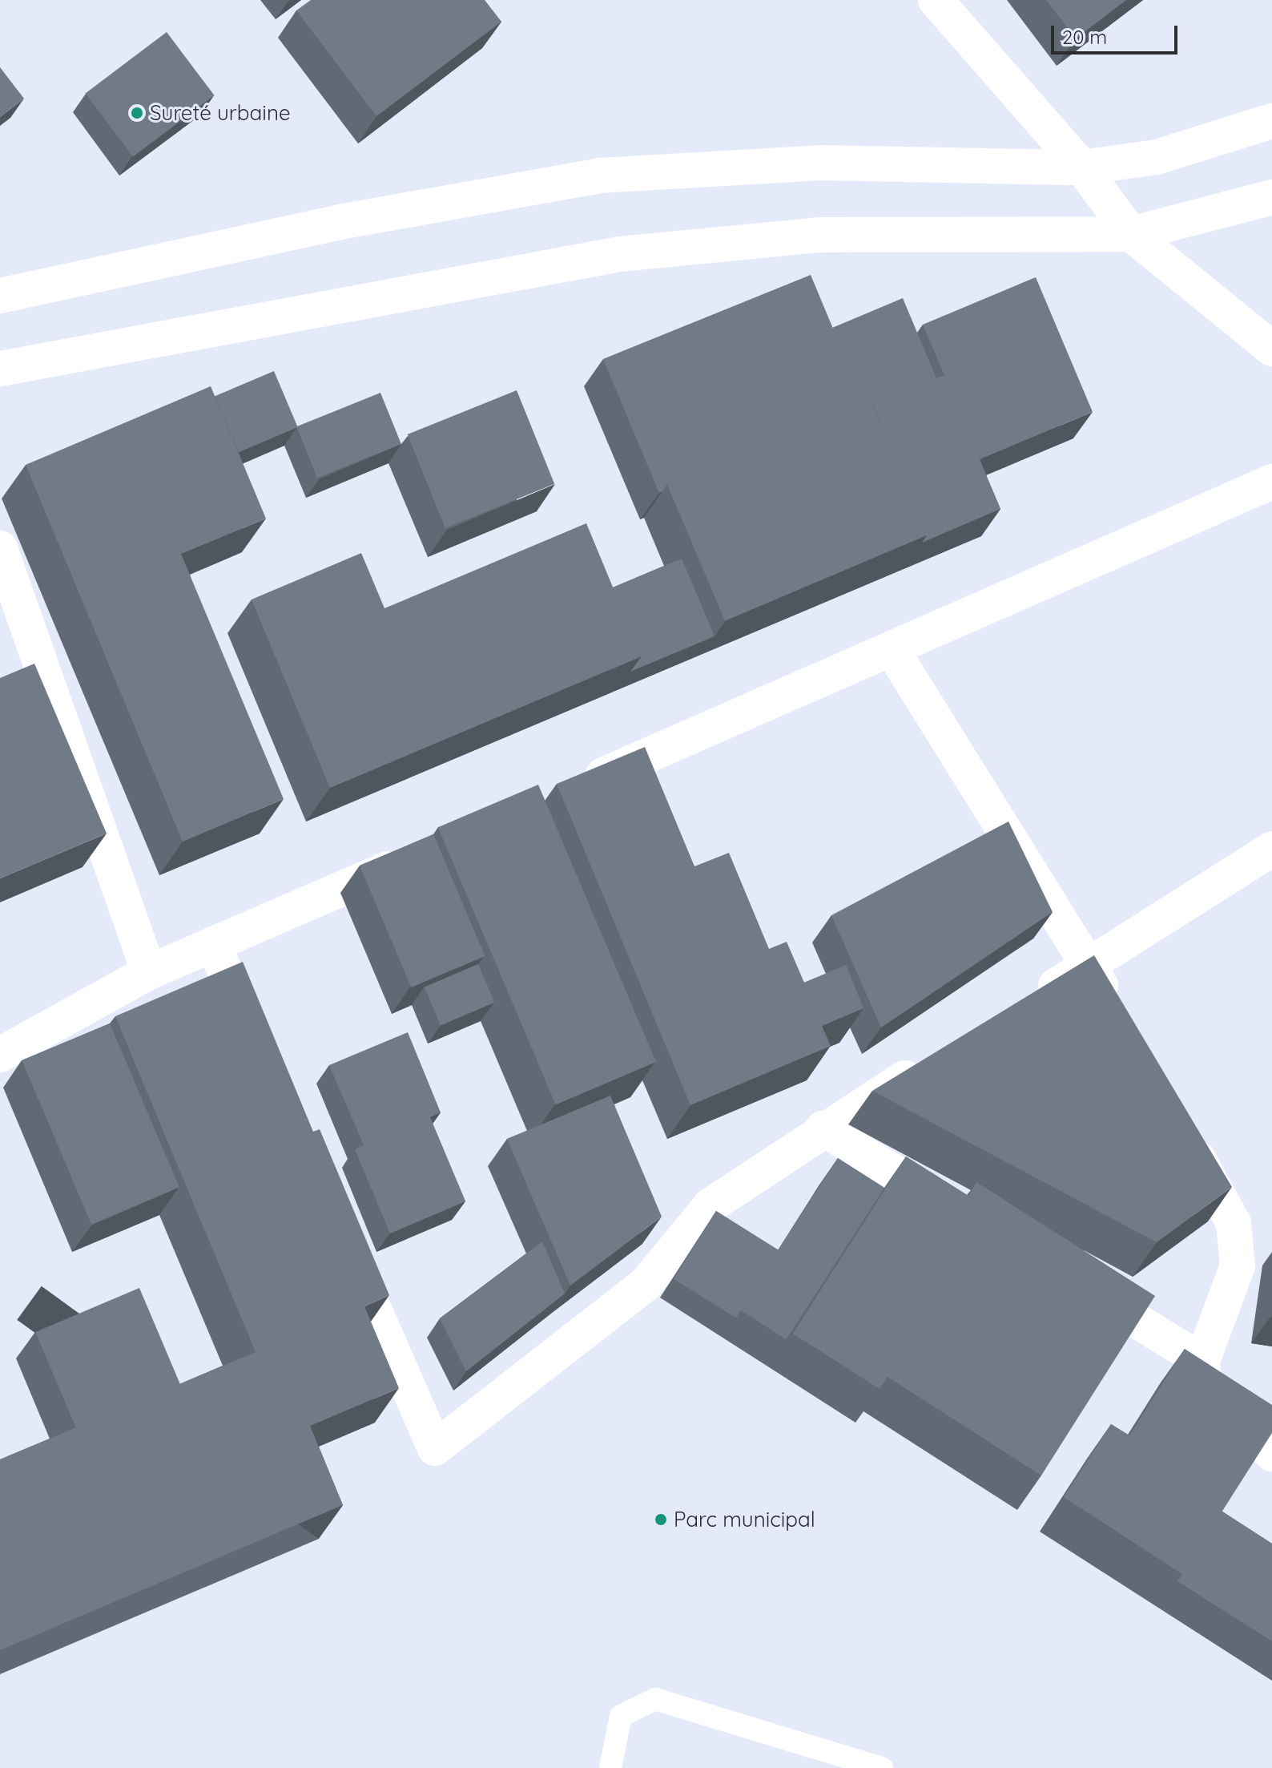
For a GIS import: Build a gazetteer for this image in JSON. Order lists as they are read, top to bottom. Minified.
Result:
{"places":["Sureté urbaine","Parc municipal"],"scale_bar":"20 m"}
